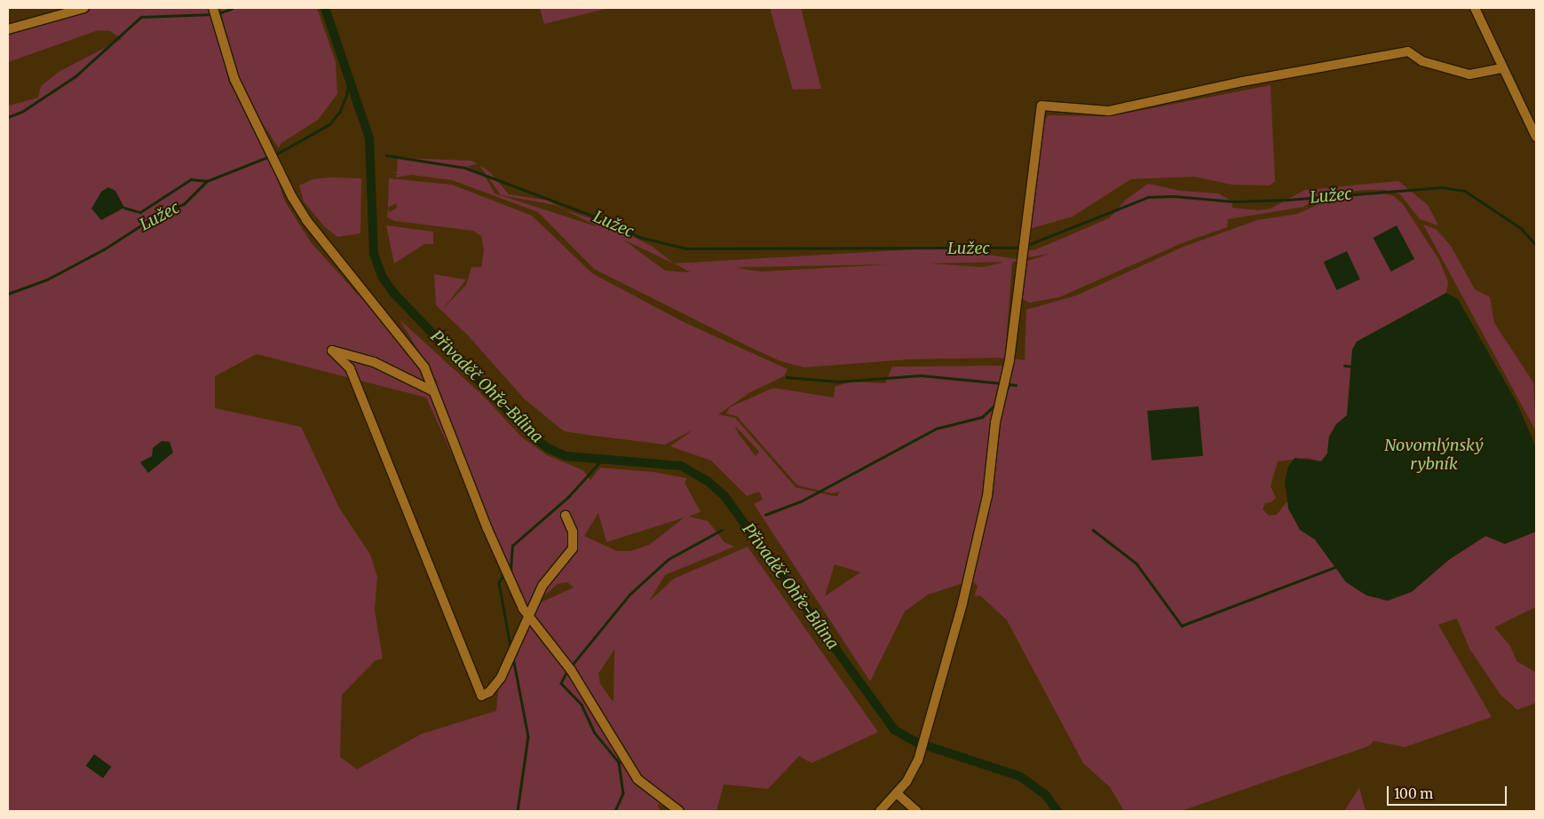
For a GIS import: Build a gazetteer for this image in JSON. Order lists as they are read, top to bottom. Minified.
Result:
{"water":["Lužec","Přivaděč Ohře-Bílina","Novomlýnský rybník"],"scale_bar":"100 m"}
